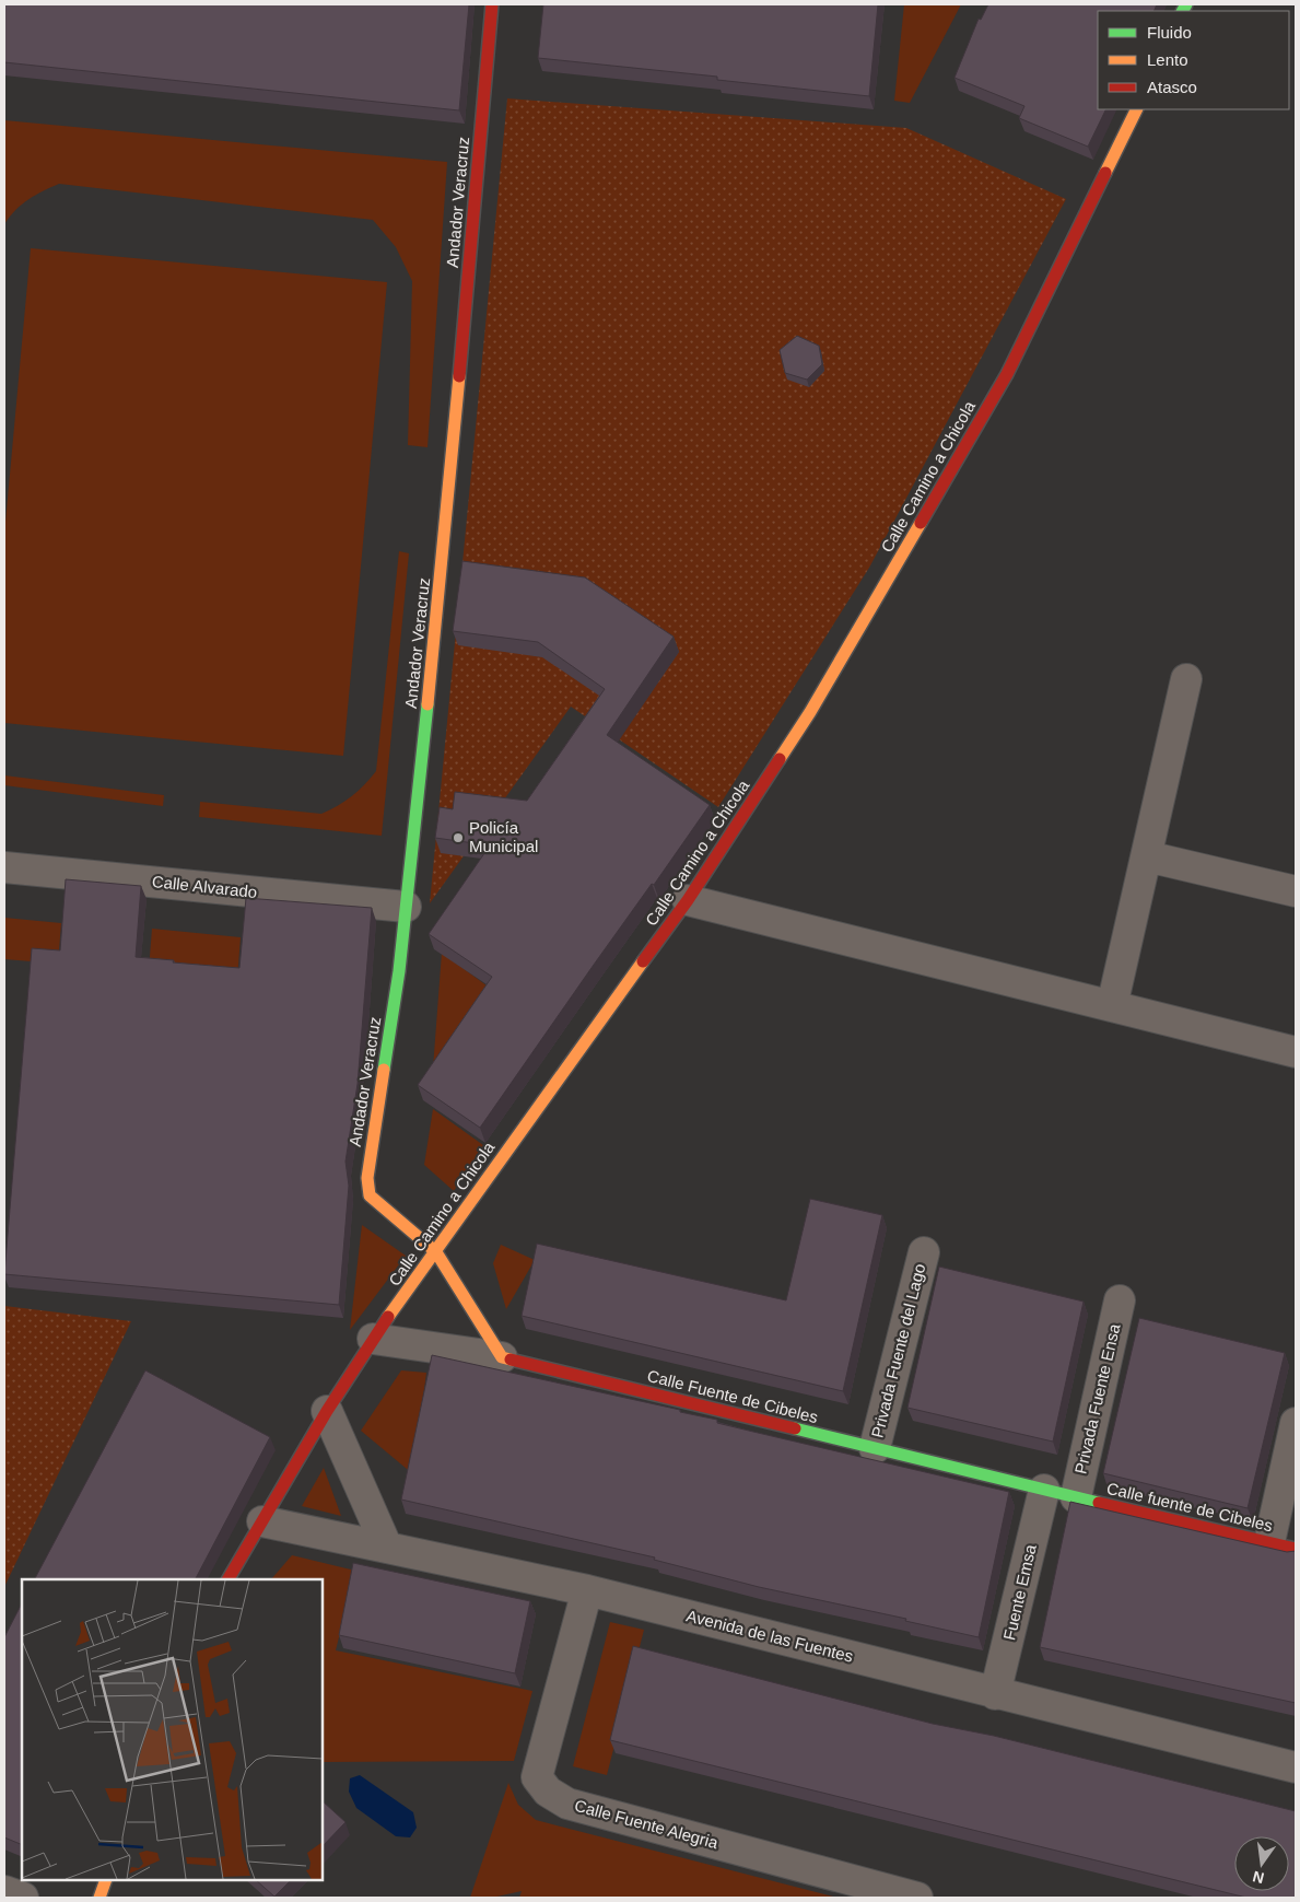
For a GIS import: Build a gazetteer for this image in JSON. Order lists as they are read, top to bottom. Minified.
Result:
{"streets":{"street":["Andador Veracruz","Calle Camino a Chicola","Calle Alvarado","Privada Fuente del Lago","Calle Fuente de Cibeles","Privada Fuente Ensa","Calle fuente de Cibeles","Fuente Emsa","Avenida de las Fuentes","Calle Fuente Alegria"]},"crossings":[["Andador Veracruz","Calle Camino a Chicola"],["Andador Veracruz","Calle Alvarado"],["Calle Camino a Chicola","Avenida de las Fuentes"],["Privada Fuente del Lago","Calle Fuente de Cibeles"],["Calle Fuente de Cibeles","Privada Fuente Ensa"],["Calle Fuente de Cibeles","Calle fuente de Cibeles"],["Calle Fuente de Cibeles","Fuente Emsa"],["Privada Fuente Ensa","Calle fuente de Cibeles"],["Fuente Emsa","Avenida de las Fuentes"],["Avenida de las Fuentes","Calle Fuente Alegria"]],"places":["Policía Municipal"],"legend":["Fluido","Lento","Atasco"],"north":"bottom"}
